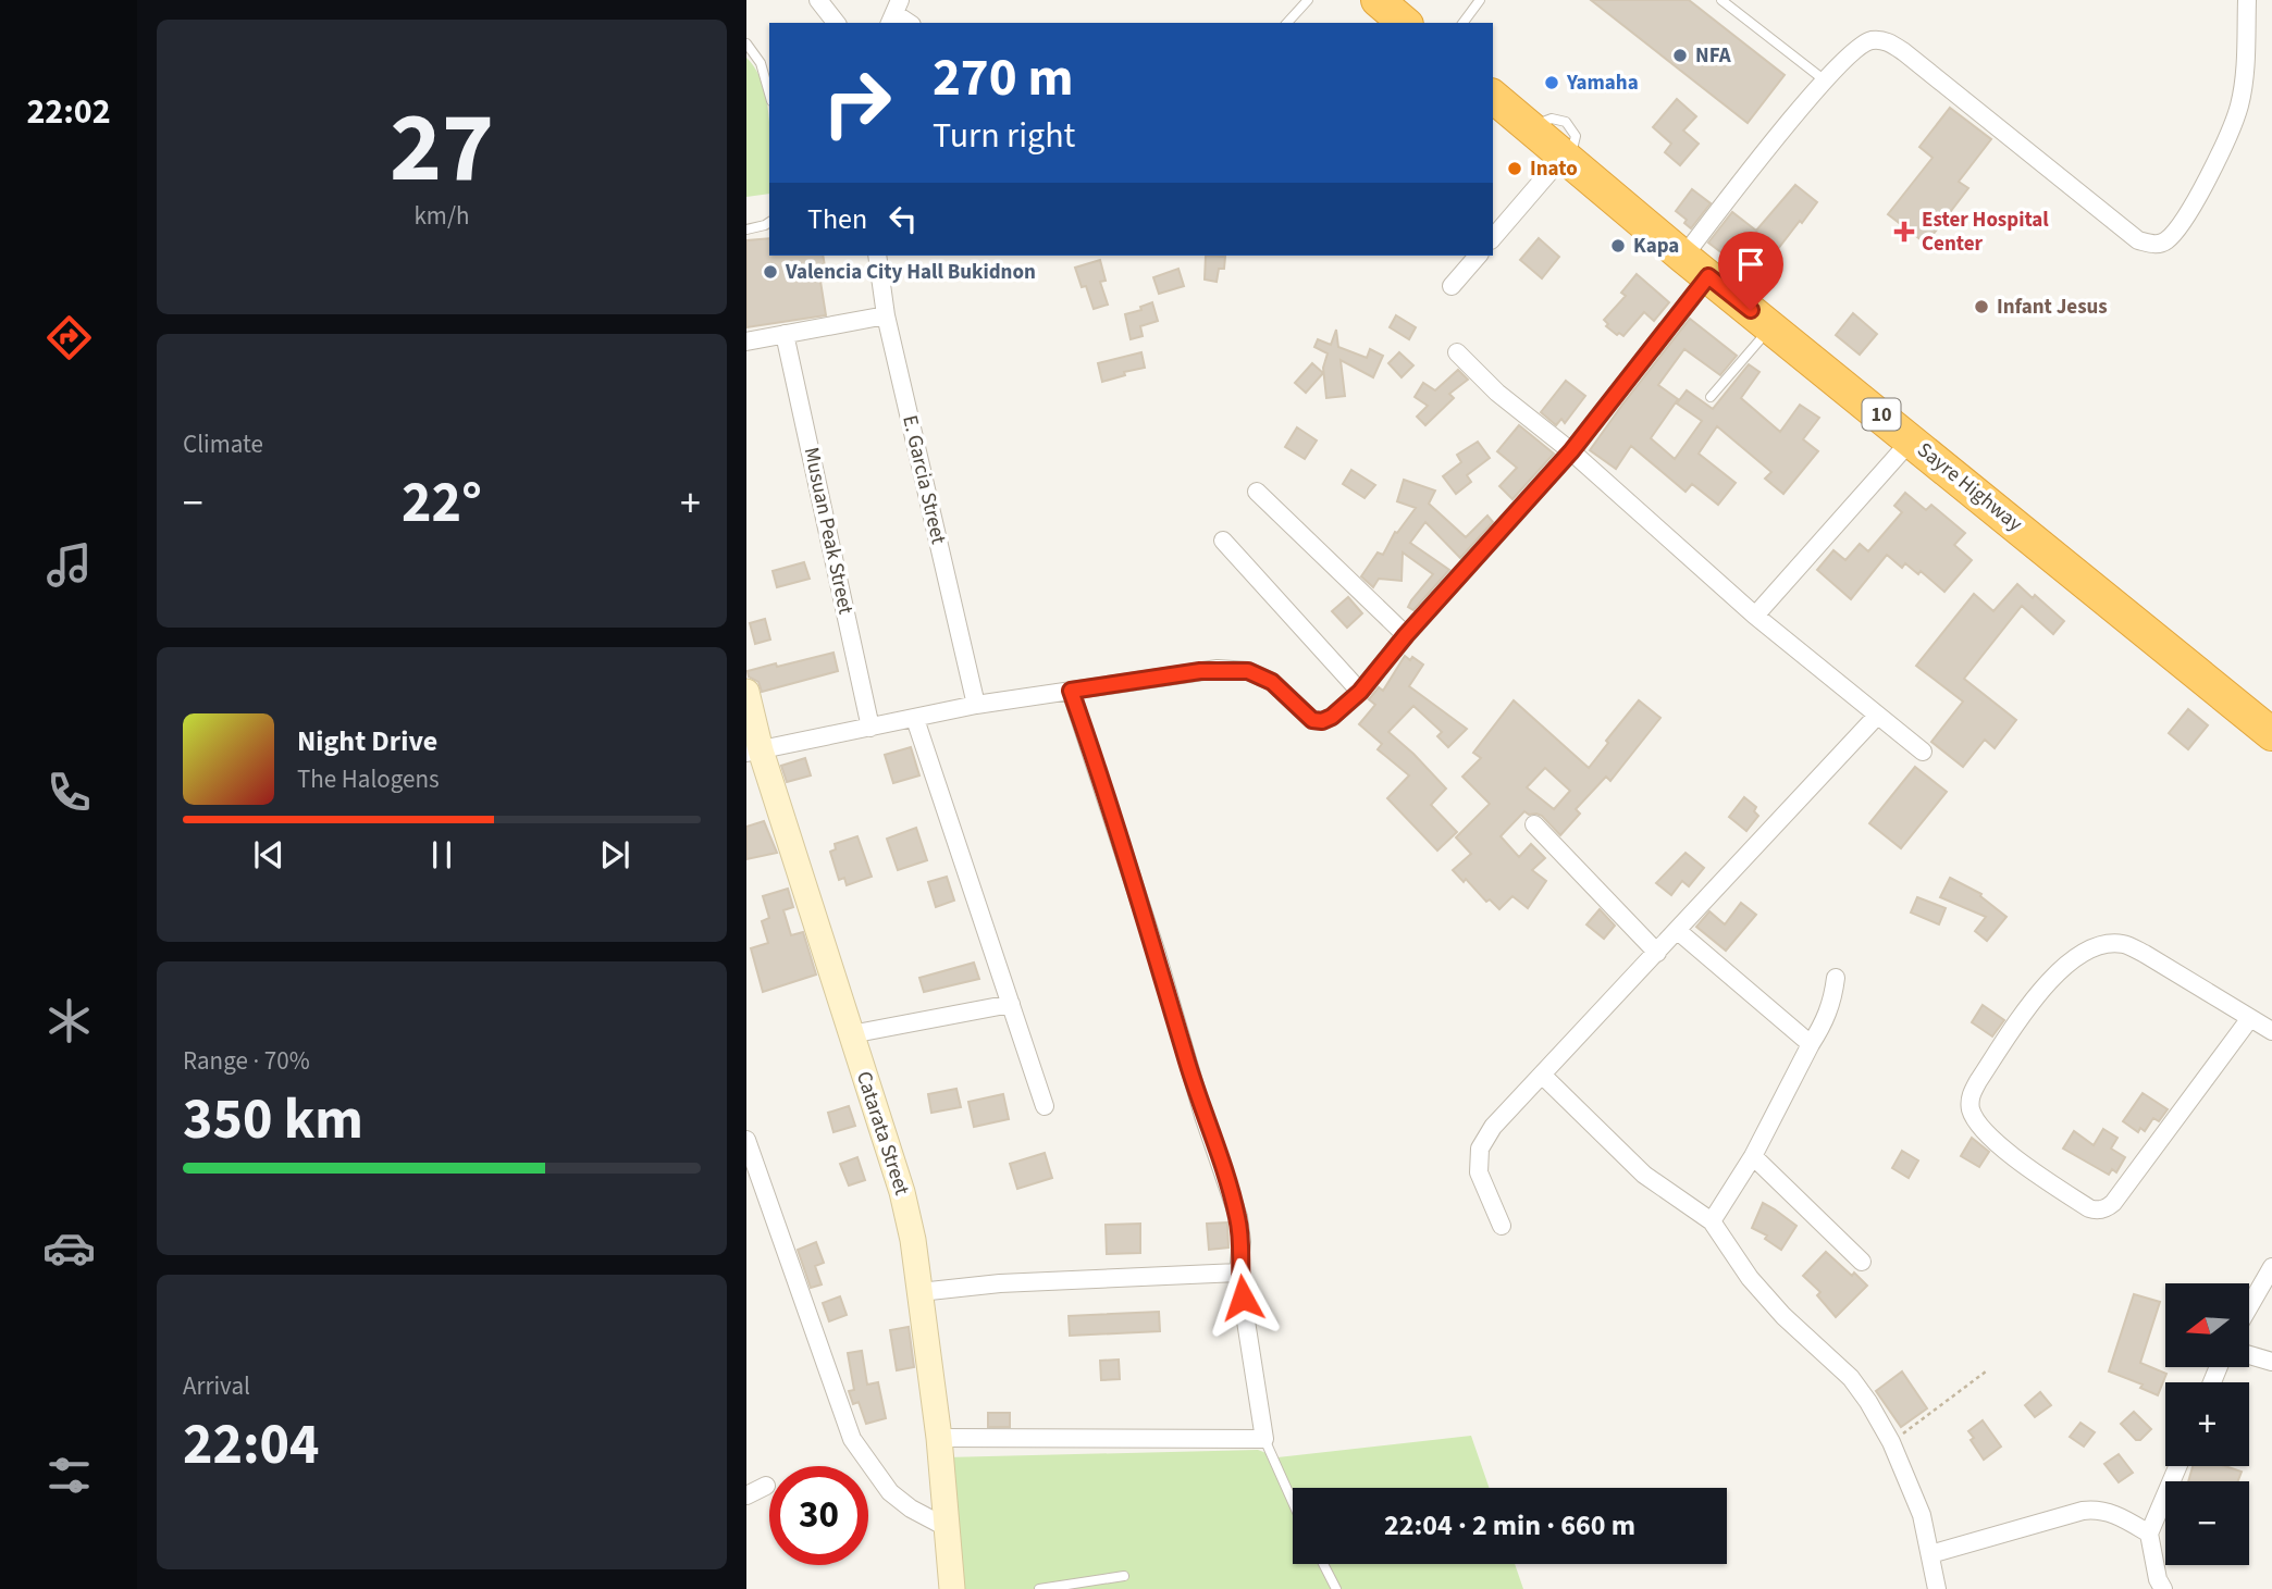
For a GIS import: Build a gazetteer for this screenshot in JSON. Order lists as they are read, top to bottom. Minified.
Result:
{"streets":{"highway":["10","Sayre Highway"],"street":["E. Garcia Street","Musuan Peak Street","Catarata Street"]},"places":{"other":["NFA","Yamaha","Inato","Kapa","Valencia City Hall Bukidnon","Infant Jesus"],"health":["Ester Hospital Center"]},"north":"left","page":{"tabs":"22:02","tile":[["27","km/h"],"Climate",["Range · 70%","350 km"],["Arrival","22:04"]],"turn":["270 m","Turn right"],"then":"Then","heat":["−","22°","+"],"song":["Night Drive","The Halogens"],"map_buttons":["+","−"],"limit":"30","trip":"22:04 · 2 min · 660 m"}}
